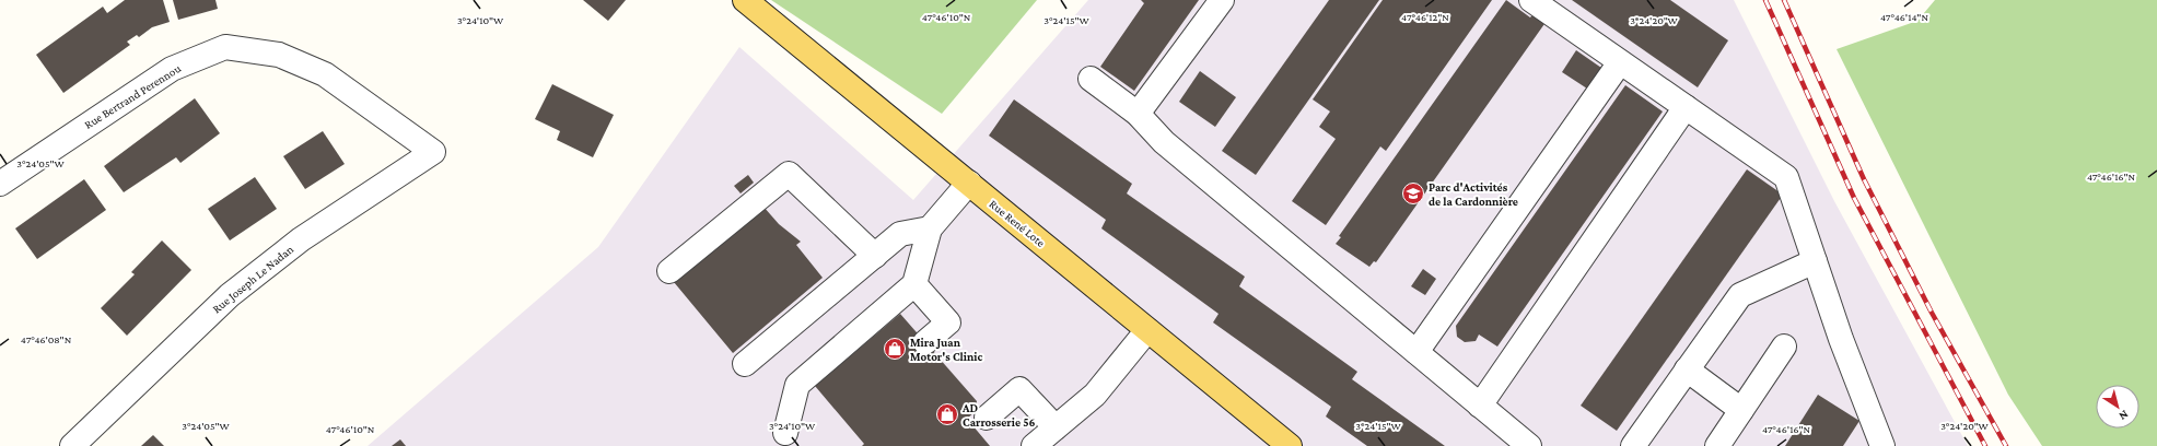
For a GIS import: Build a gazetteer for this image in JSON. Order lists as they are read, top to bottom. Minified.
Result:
{"streets":{"main road":["Rue René Lote"],"street":["Rue Bertrand Perennou","Rue Joseph Le Nadan"]},"crossings":[["Rue Bertrand Perennou","Rue Joseph Le Nadan"]],"places":{"school or university":["Parc d'Activités de la Cardonnière"],"shop":["Mira Juan Motor's Clinic","AD Carrosserie 56"]},"north":"bottom right","coordinates":["47°46'14\"N","47°46'10\"N","47°46'12\"N","3°24'10\"W","3°24'15\"W","3°24'20\"W","3°24'05\"W","47°46'16\"N","47°46'08\"N"]}
